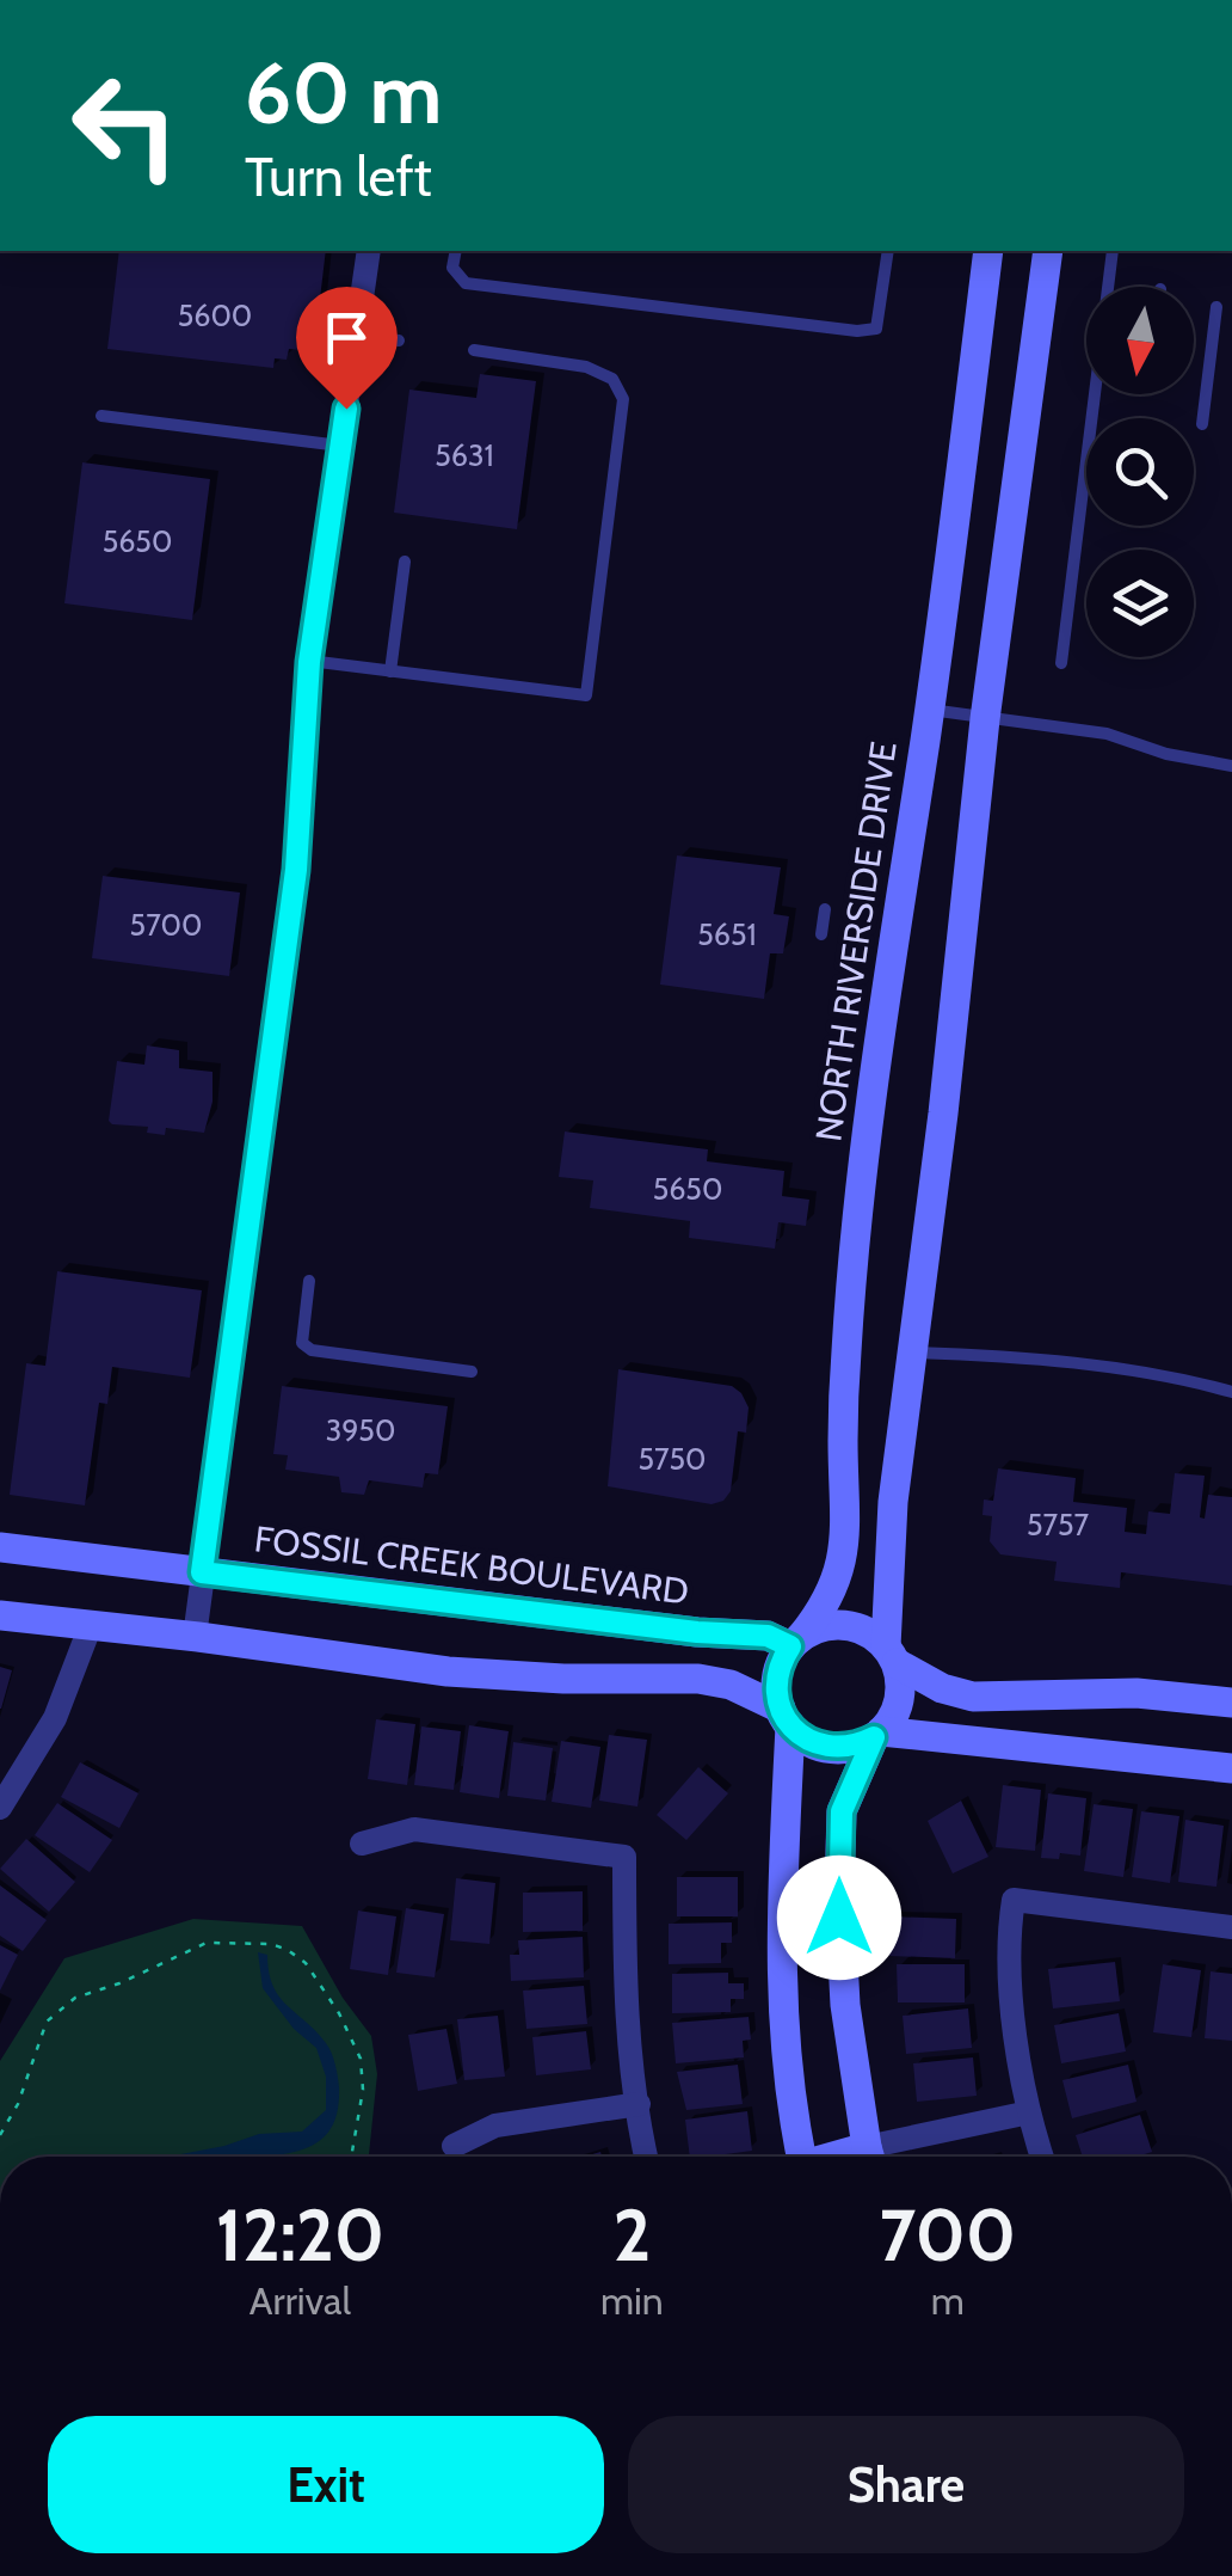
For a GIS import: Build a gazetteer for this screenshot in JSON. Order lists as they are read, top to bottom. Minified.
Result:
{"streets":{"main road":["NORTH RIVERSIDE DRIVE","FOSSIL CREEK BOULEVARD"]},"crossings":[["NORTH RIVERSIDE DRIVE","FOSSIL CREEK BOULEVARD"]],"house_numbers":["5600","5631","5650","5700","5651","5650","3950","5750","5757"],"north":"bottom","page":{"turn":["60 m","Turn left"],"eta":["12:20","Arrival","2","min","700","m"],"buttons":["Exit","Share"]}}
